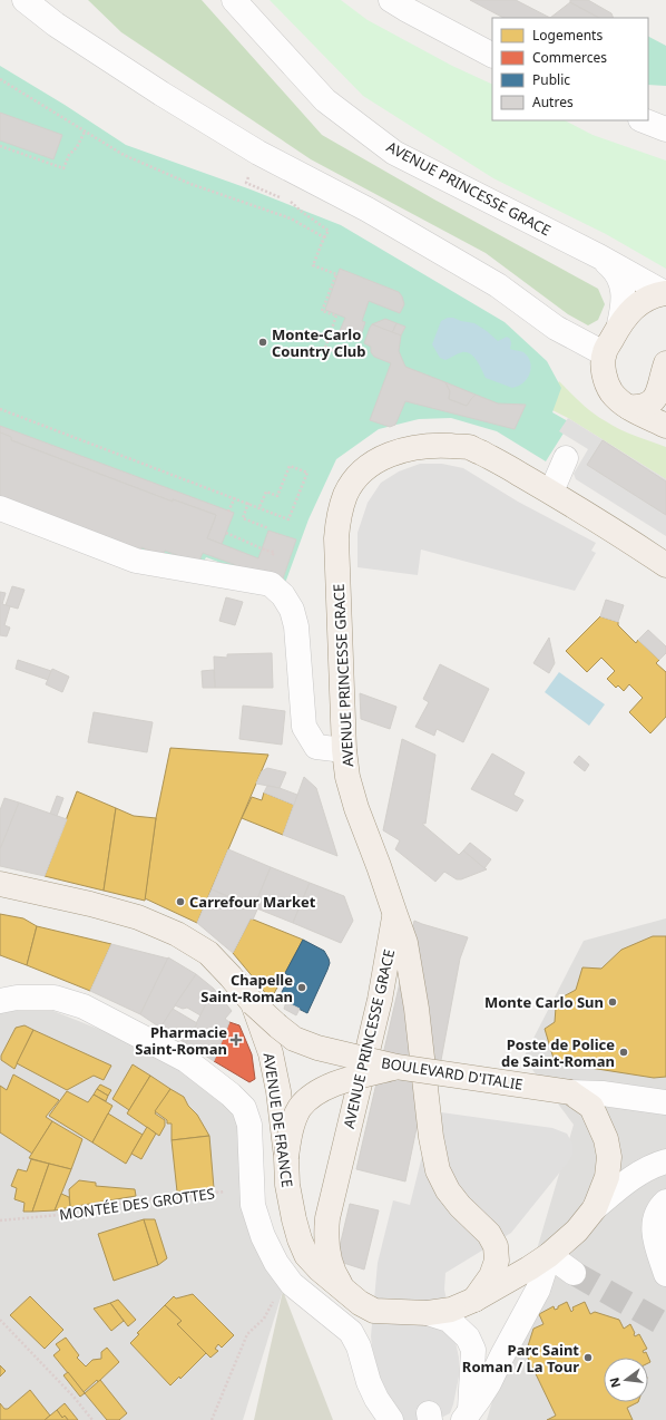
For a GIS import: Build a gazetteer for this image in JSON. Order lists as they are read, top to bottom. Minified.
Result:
{"streets":{"main road":["AVENUE PRINCESSE GRACE","BOULEVARD D'ITALIE","AVENUE DE FRANCE"],"path":["MONTÉE DES GROTTES"]},"crossings":[["AVENUE PRINCESSE GRACE","AVENUE DE FRANCE"],["BOULEVARD D'ITALIE","AVENUE DE FRANCE"]],"places":{"other":["Monte-Carlo Country Club","Carrefour Market","Chapelle Saint-Roman","Monte Carlo Sun","Poste de Police de Saint-Roman","Parc Saint Roman / La Tour"],"health":["Pharmacie Saint-Roman"]},"legend":["Logements","Commerces","Public","Autres"],"north":"left"}
